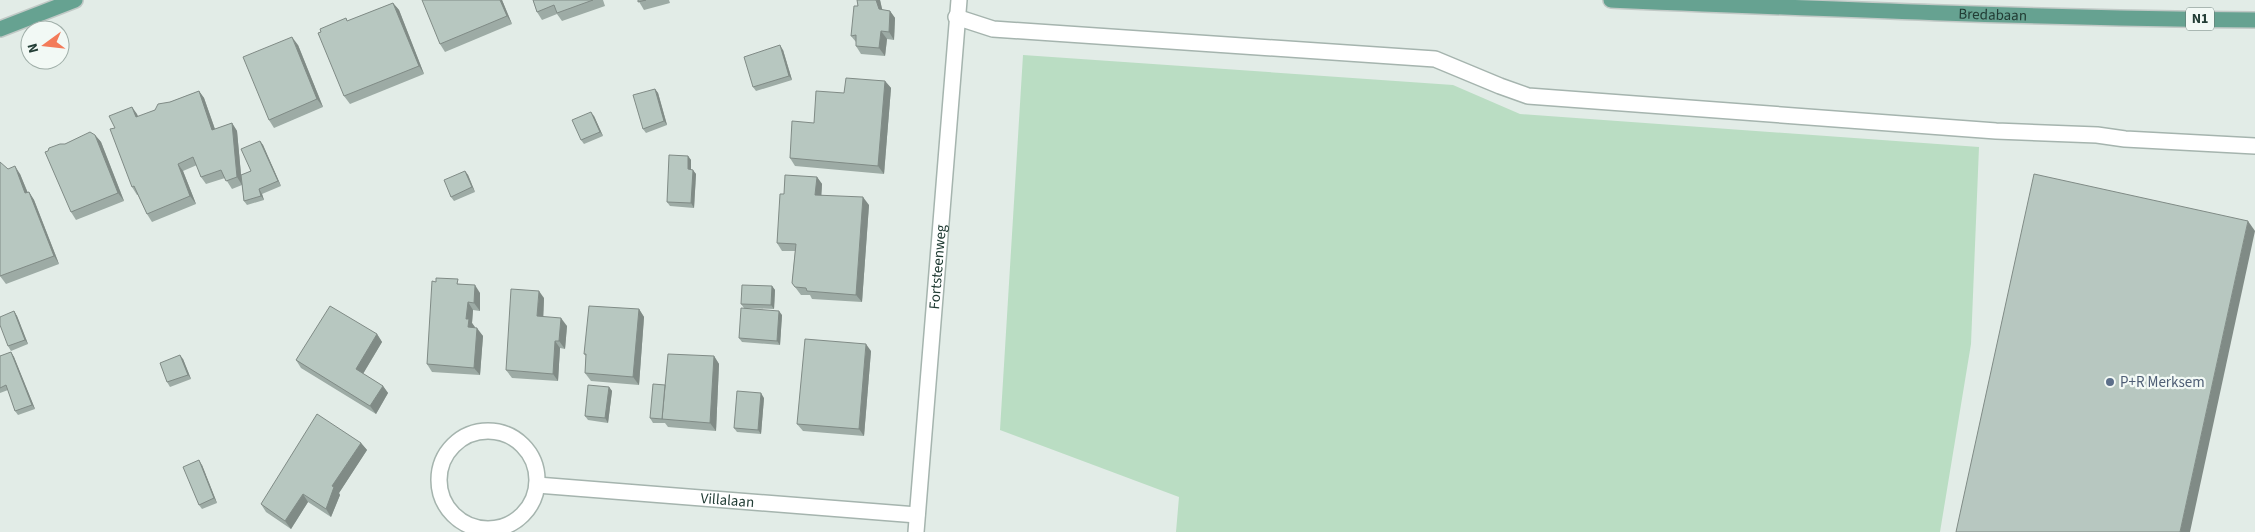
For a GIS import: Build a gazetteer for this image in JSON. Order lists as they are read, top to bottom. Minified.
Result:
{"streets":{"main road":["Bredabaan","N1"],"street":["Fortsteenweg","Villalaan"]},"crossings":[["Fortsteenweg","Villalaan"]],"places":["P+R Merksem"],"north":"left"}
